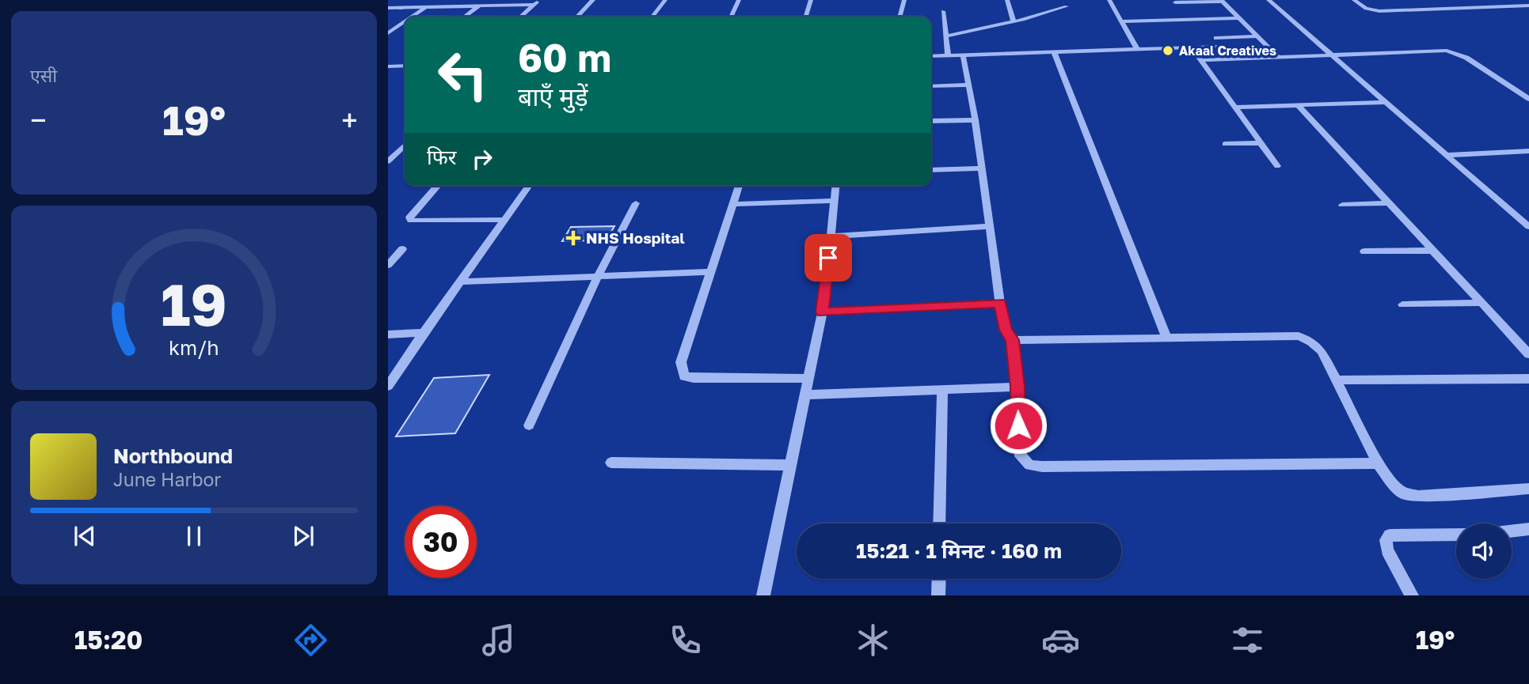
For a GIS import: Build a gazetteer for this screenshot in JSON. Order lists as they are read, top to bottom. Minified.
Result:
{"places":{"other":["Akaal Creatives"],"health":["NHS Hospital"]},"page":{"tile":"एसी","turn":["60 m","बाएँ मुड़ें"],"heat":["−","19°","+"],"then":"फिर","song":["Northbound","June Harbor"],"limit":"30","trip":"15:21 · 1 मिनट · 160 m","tabs":["15:20","19°"],"gauge":["19","km/h"]}}
